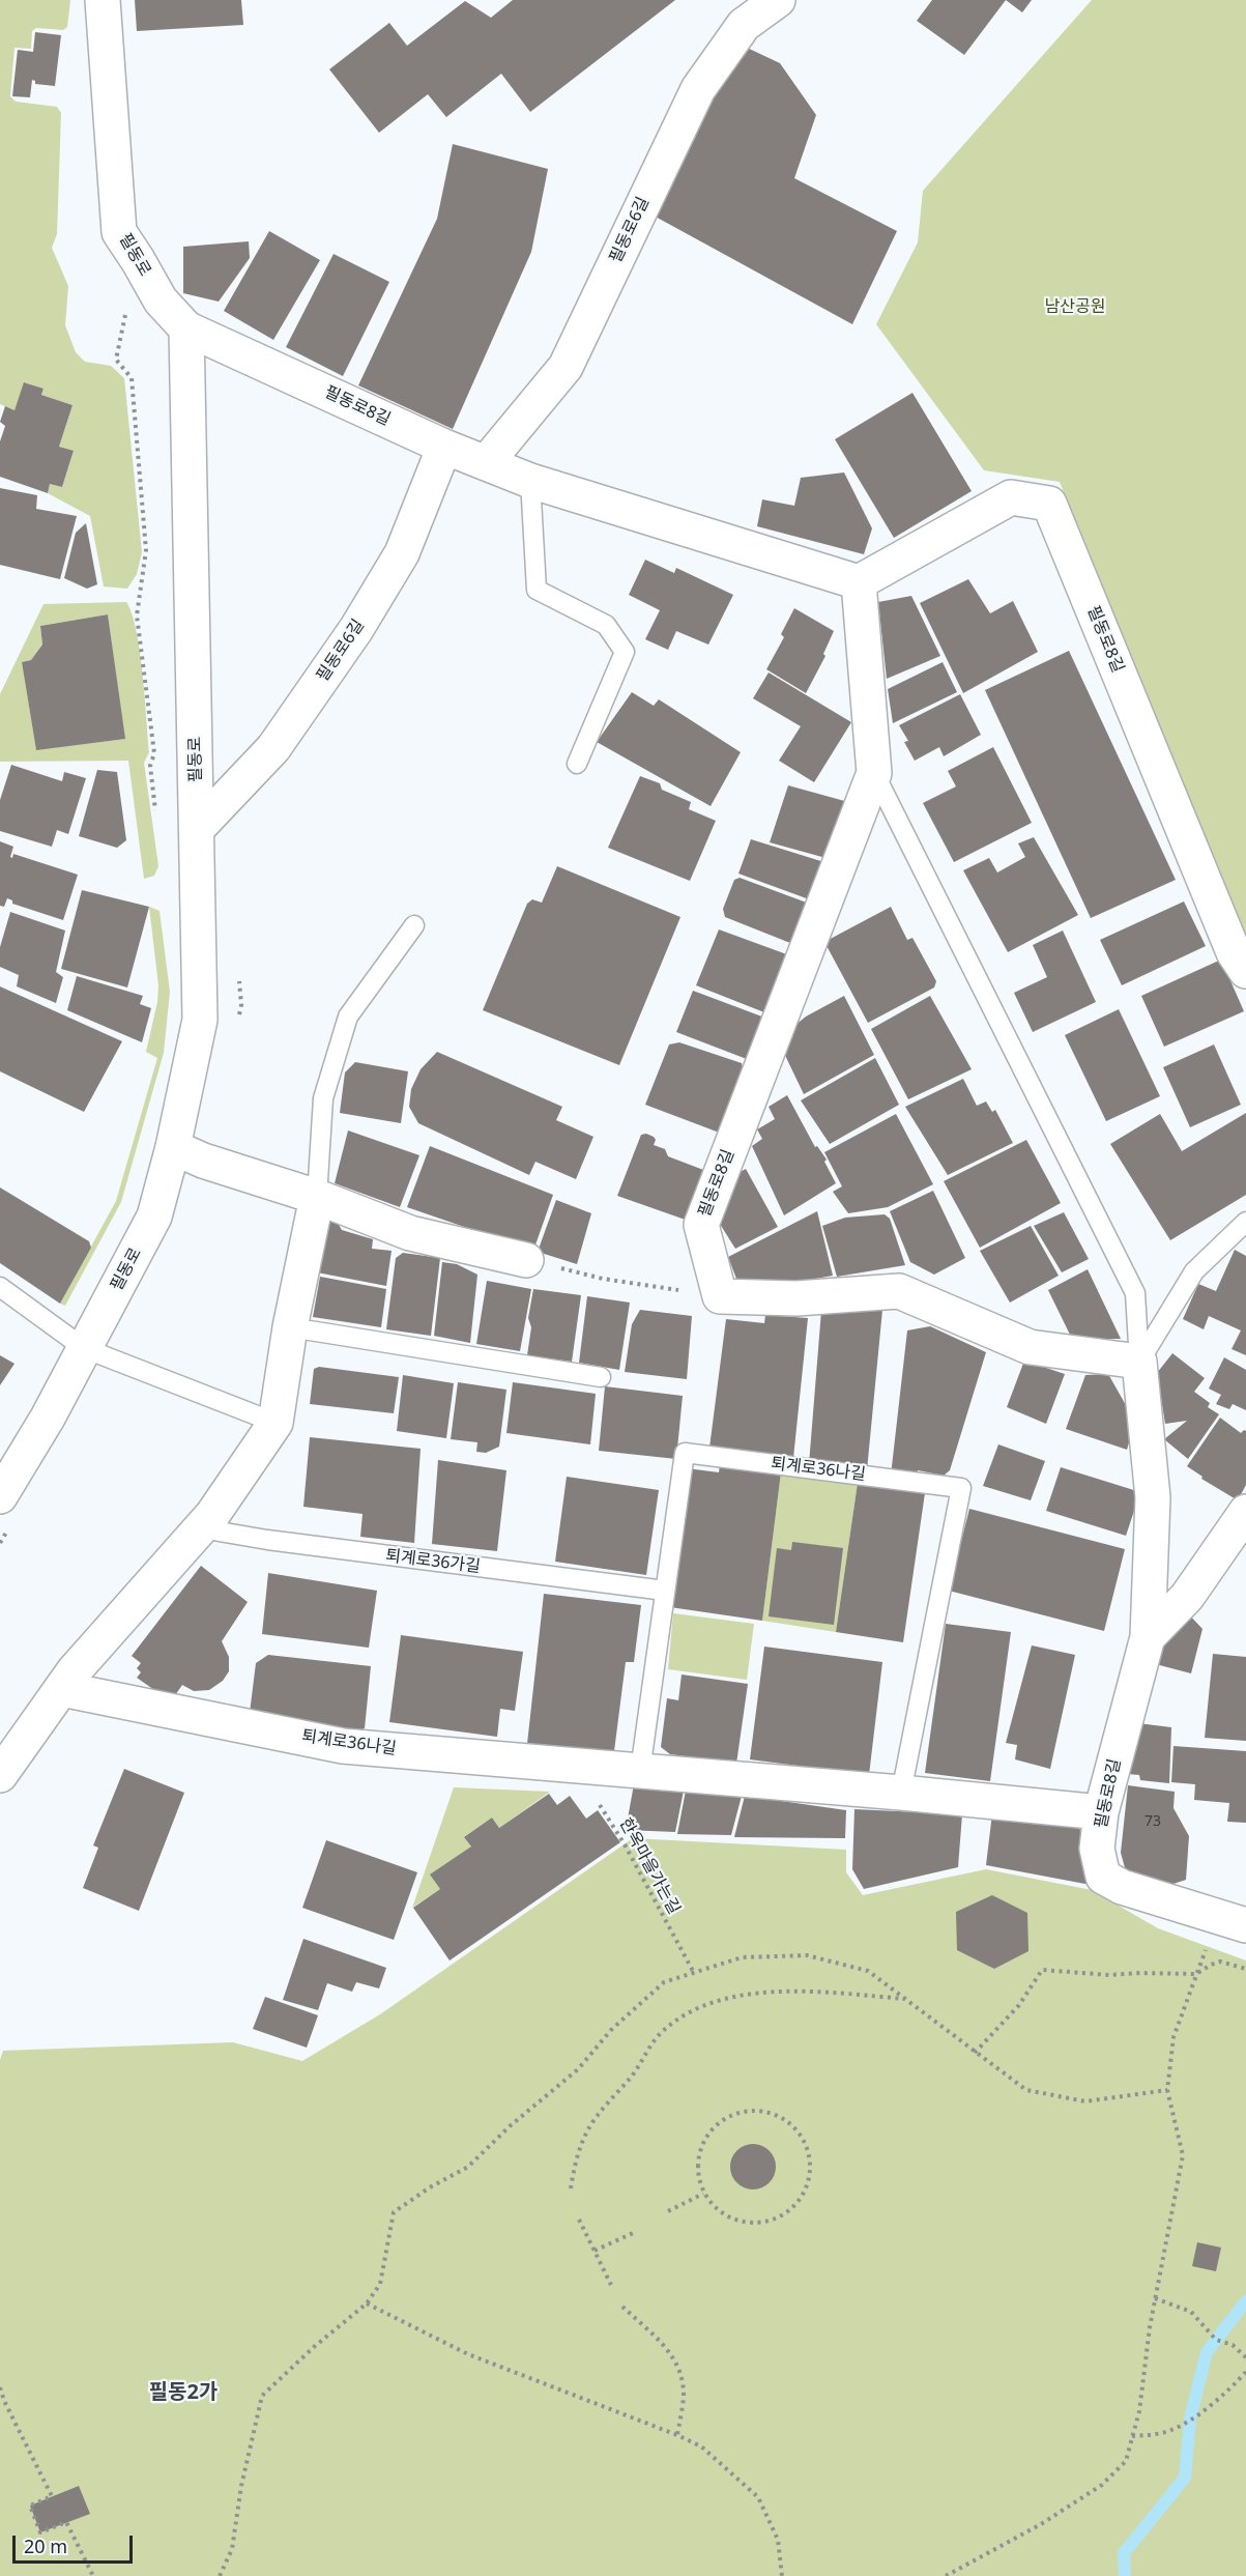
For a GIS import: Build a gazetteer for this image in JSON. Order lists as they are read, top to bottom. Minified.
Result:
{"streets":{"street":["필동로6길","필동로","필동로8길","퇴계로36나길"],"lane":["퇴계로36가길"],"path":["한옥마을가는길"]},"crossings":[["필동로6길","필동로"],["필동로6길","필동로8길"],["필동로","필동로8길"],["필동로8길","퇴계로36나길"],["퇴계로36나길","퇴계로36가길"],["퇴계로36나길","한옥마을가는길"]],"districts":["필동2가"],"parks":["남산공원"],"house_numbers":["73"],"scale_bar":"20 m"}
